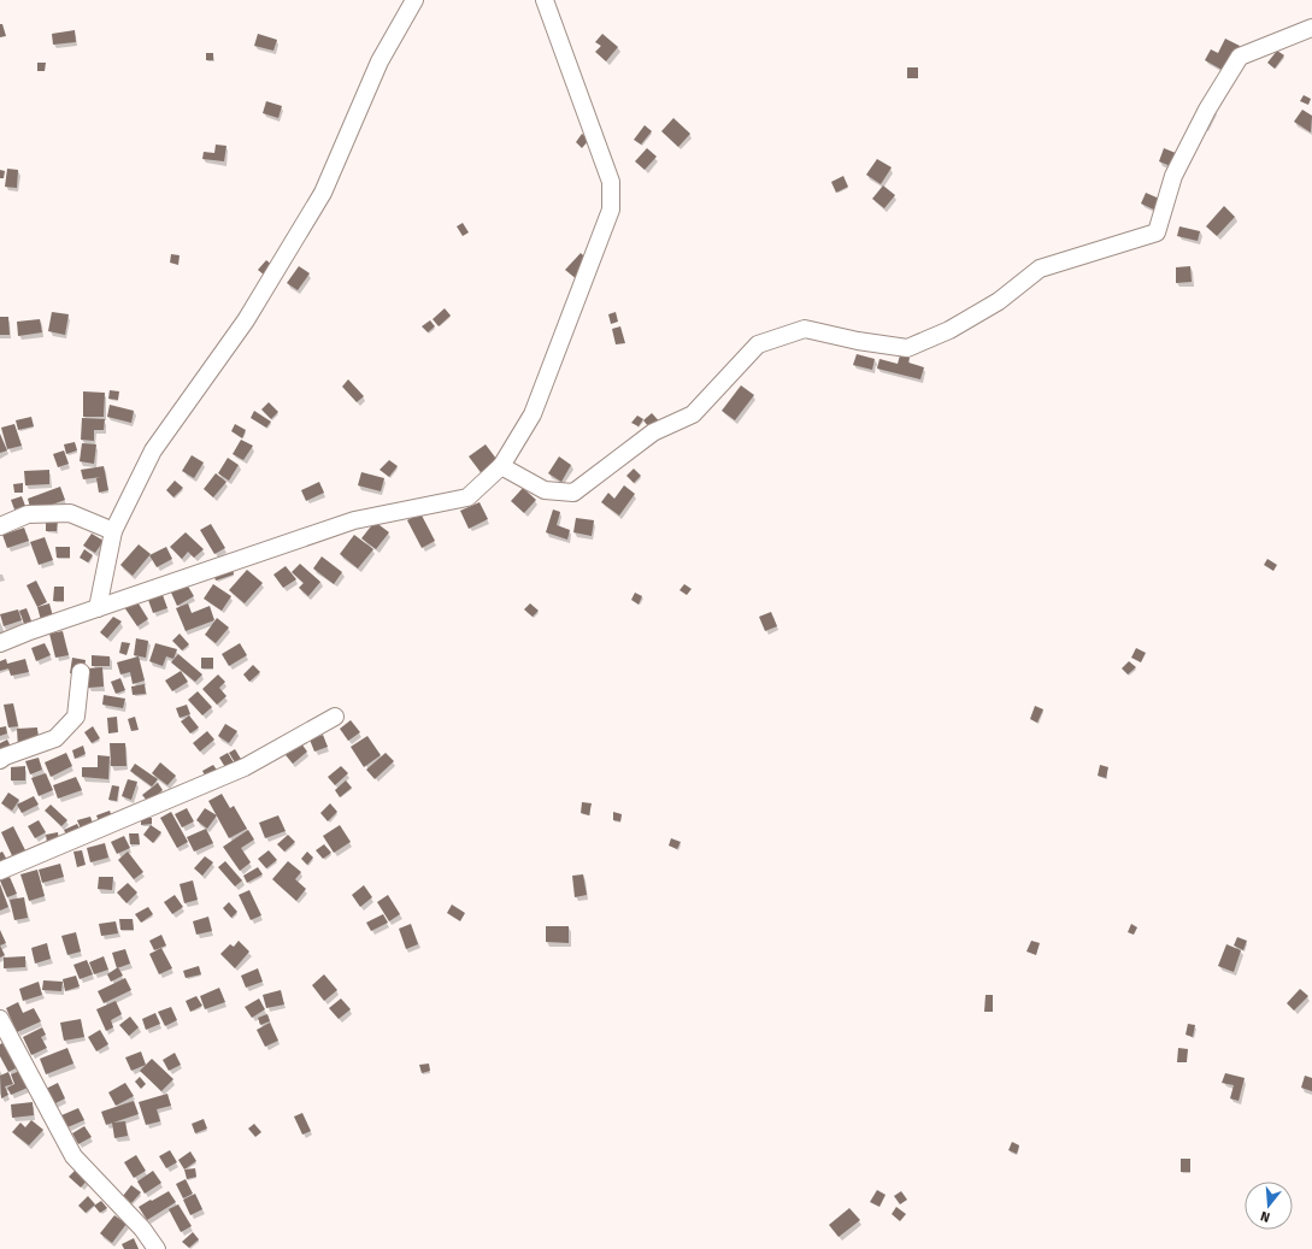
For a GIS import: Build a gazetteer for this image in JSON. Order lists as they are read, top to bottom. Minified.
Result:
{"north":"bottom"}
